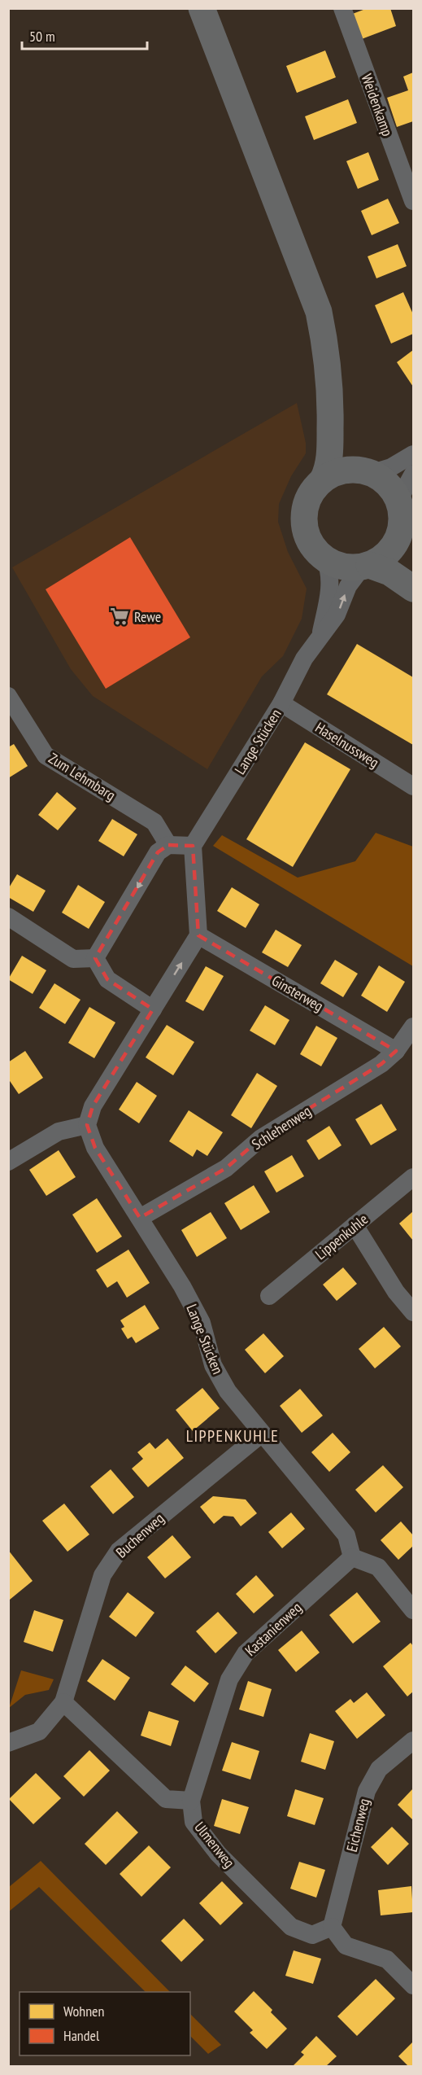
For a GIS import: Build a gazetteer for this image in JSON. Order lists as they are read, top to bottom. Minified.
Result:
{"streets":{"street":["Weidenkamp","Lange Stücken","Haselnussweg","Zum Lehmbarg","Ginsterweg","Schlehenweg","Lippenkuhle","Buchenweg","Kastanienweg","Eichenweg","Ulmenweg"]},"crossings":[["Lange Stücken","Haselnussweg"],["Lange Stücken","Schlehenweg"],["Lange Stücken","Buchenweg"],["Lange Stücken","Kastanienweg"],["Ginsterweg","Schlehenweg"],["Kastanienweg","Ulmenweg"],["Eichenweg","Ulmenweg"]],"districts":["LIPPENKUHLE"],"places":{"supermarket":["Rewe"]},"legend":["Wohnen","Handel"],"scale_bar":"50 m"}
